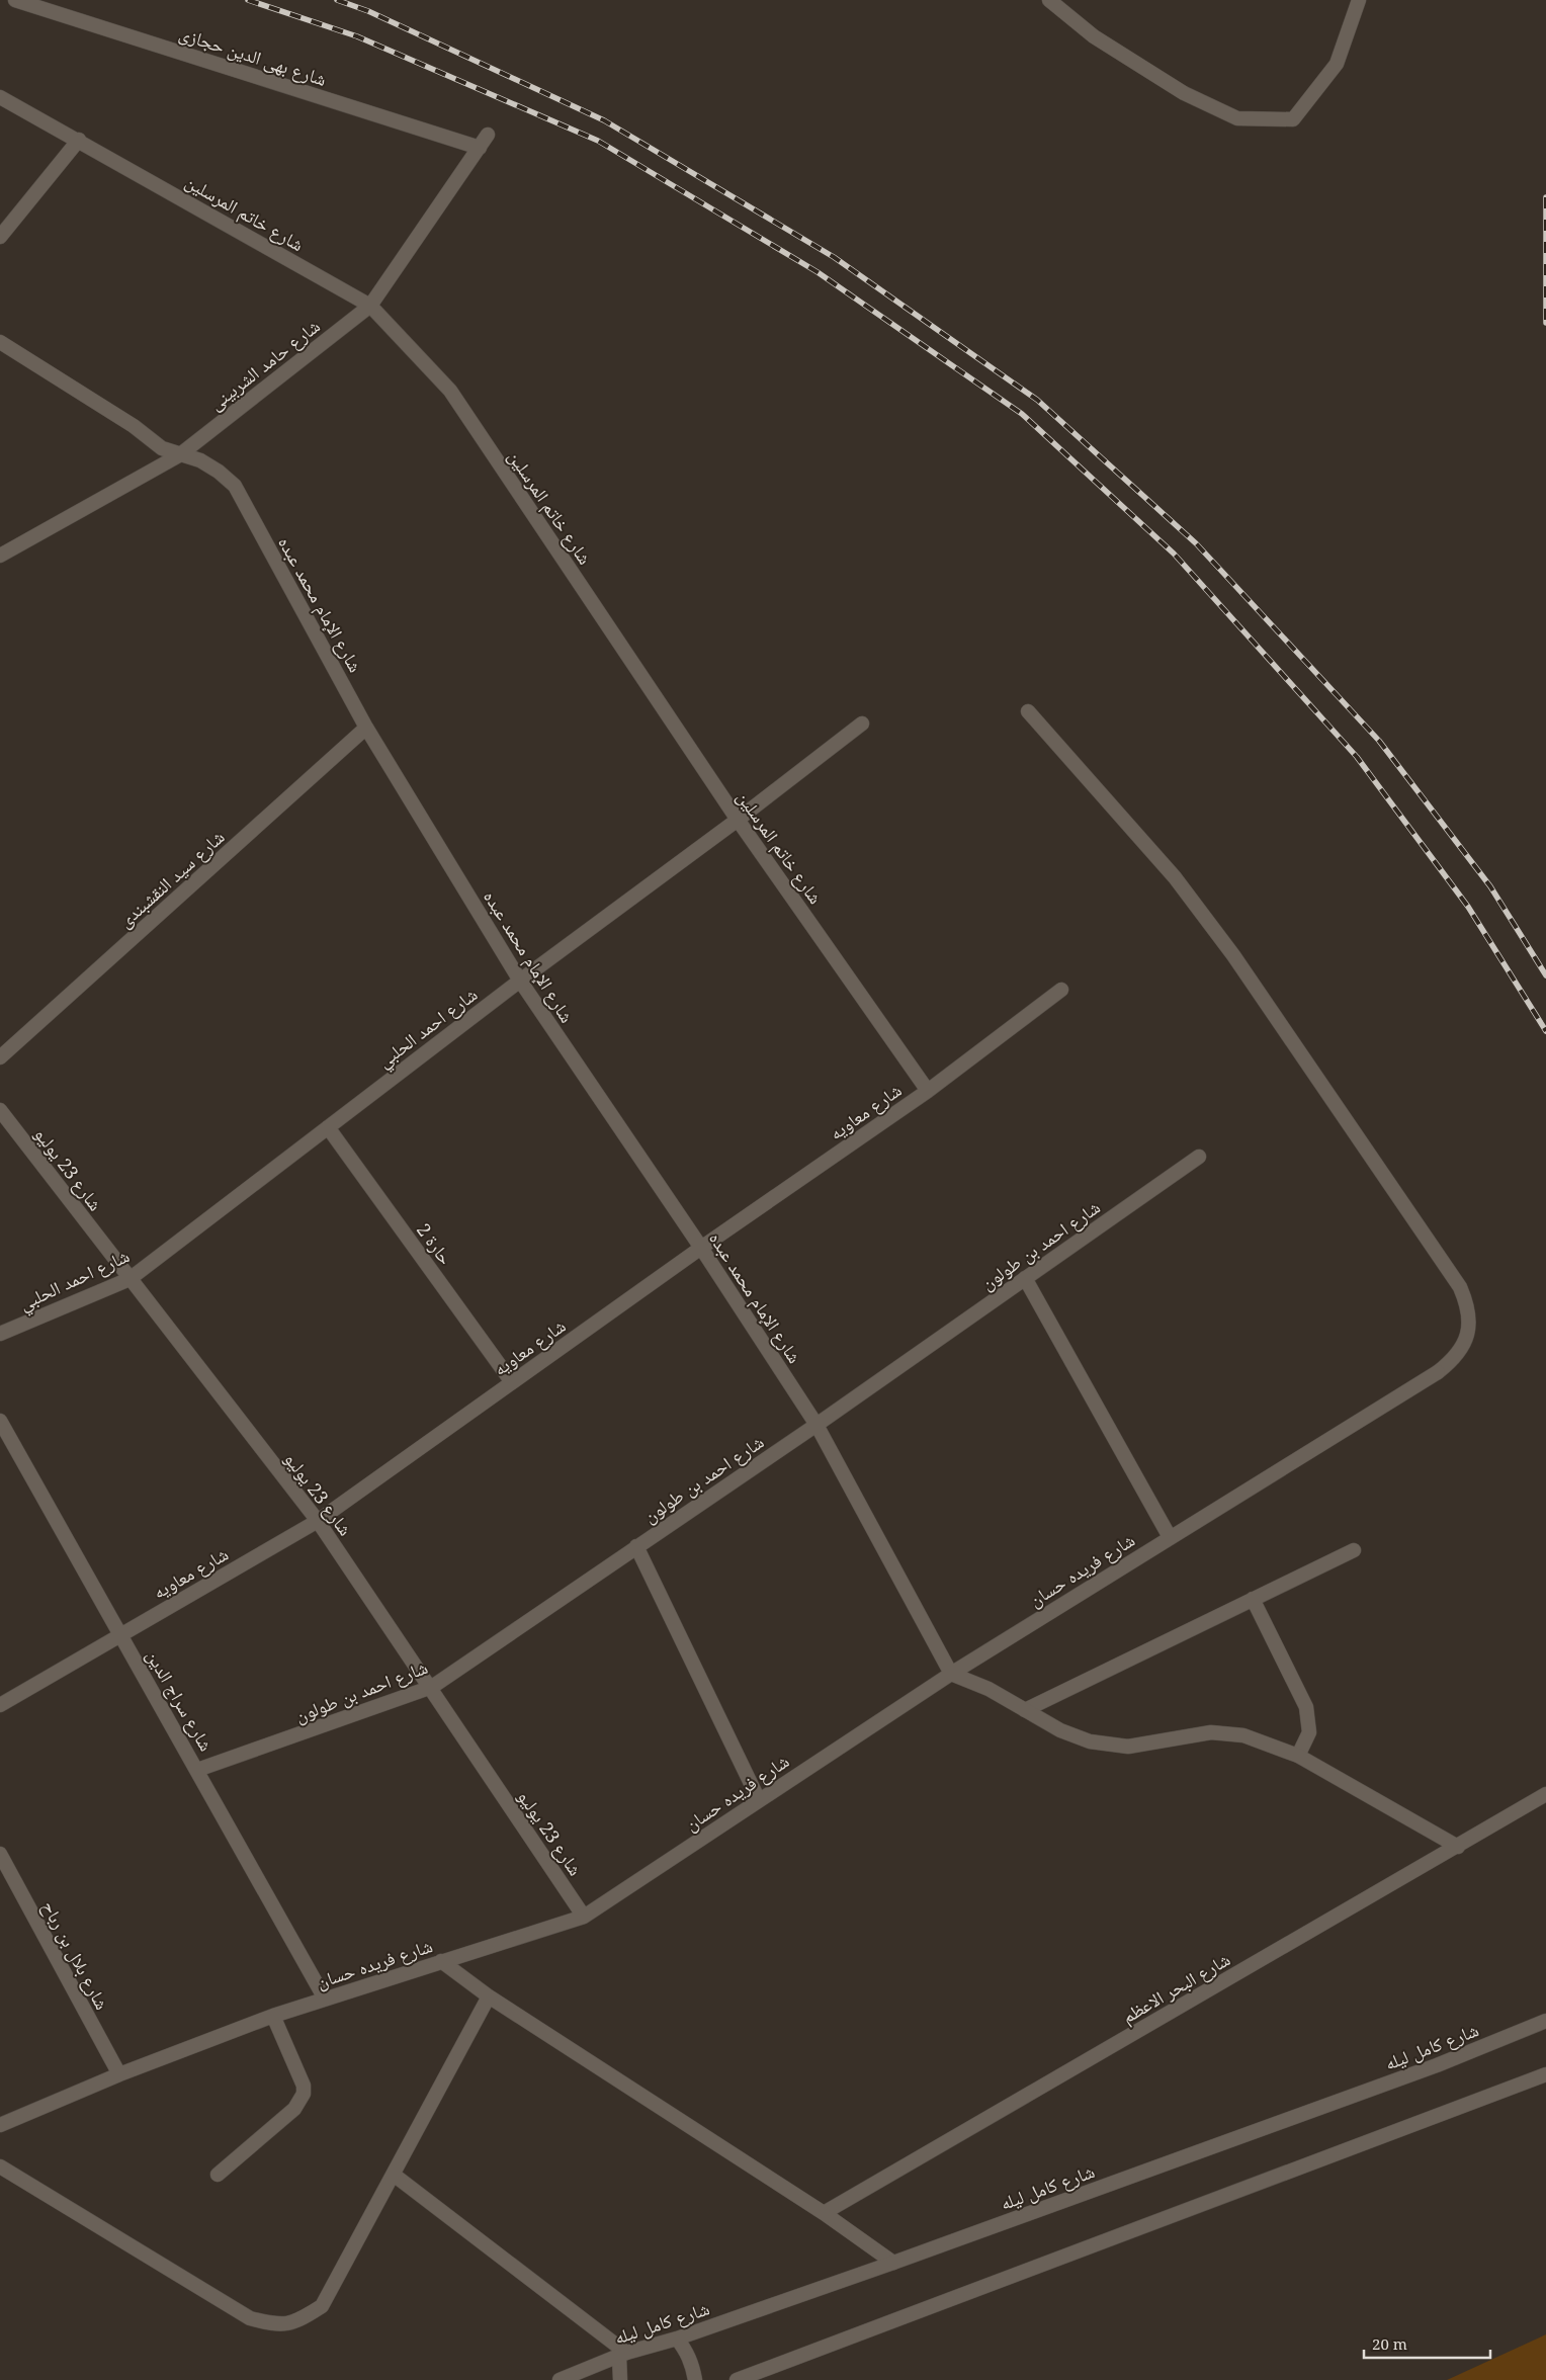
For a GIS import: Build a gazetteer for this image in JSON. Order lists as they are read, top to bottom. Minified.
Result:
{"streets":{"street":["شارع بهى الدين حجازى","شارع خاتم المرسلين","شارع حامد الشربينى","شارع الإمام محمد عبده","شارع سيد النقشبندى","شارع احمد الحلبي","شارع معاويه","شارع 23 يوليو","حارة 2","شارع احمد بن طولون","شارع فريده حسان","شارع سراج الدين","شارع بلال بن رباح","شارع البحر الاعظم","شارع كامل ليله"]},"crossings":[["شارع بهى الدين حجازى","شارع حامد الشربينى"],["شارع خاتم المرسلين","شارع حامد الشربينى"],["شارع خاتم المرسلين","شارع احمد الحلبي"],["شارع خاتم المرسلين","شارع معاويه"],["شارع حامد الشربينى","شارع الإمام محمد عبده"],["شارع الإمام محمد عبده","شارع سيد النقشبندى"],["شارع الإمام محمد عبده","شارع احمد الحلبي"],["شارع الإمام محمد عبده","شارع معاويه"],["شارع الإمام محمد عبده","شارع احمد بن طولون"],["شارع الإمام محمد عبده","شارع فريده حسان"],["شارع احمد الحلبي","شارع 23 يوليو"],["شارع احمد الحلبي","حارة 2"],["شارع معاويه","شارع 23 يوليو"],["شارع معاويه","حارة 2"],["شارع معاويه","شارع سراج الدين"],["شارع 23 يوليو","شارع احمد بن طولون"],["شارع 23 يوليو","شارع فريده حسان"],["شارع احمد بن طولون","شارع سراج الدين"],["شارع فريده حسان","شارع سراج الدين"],["شارع فريده حسان","شارع بلال بن رباح"]],"scale_bar":"20 m"}
